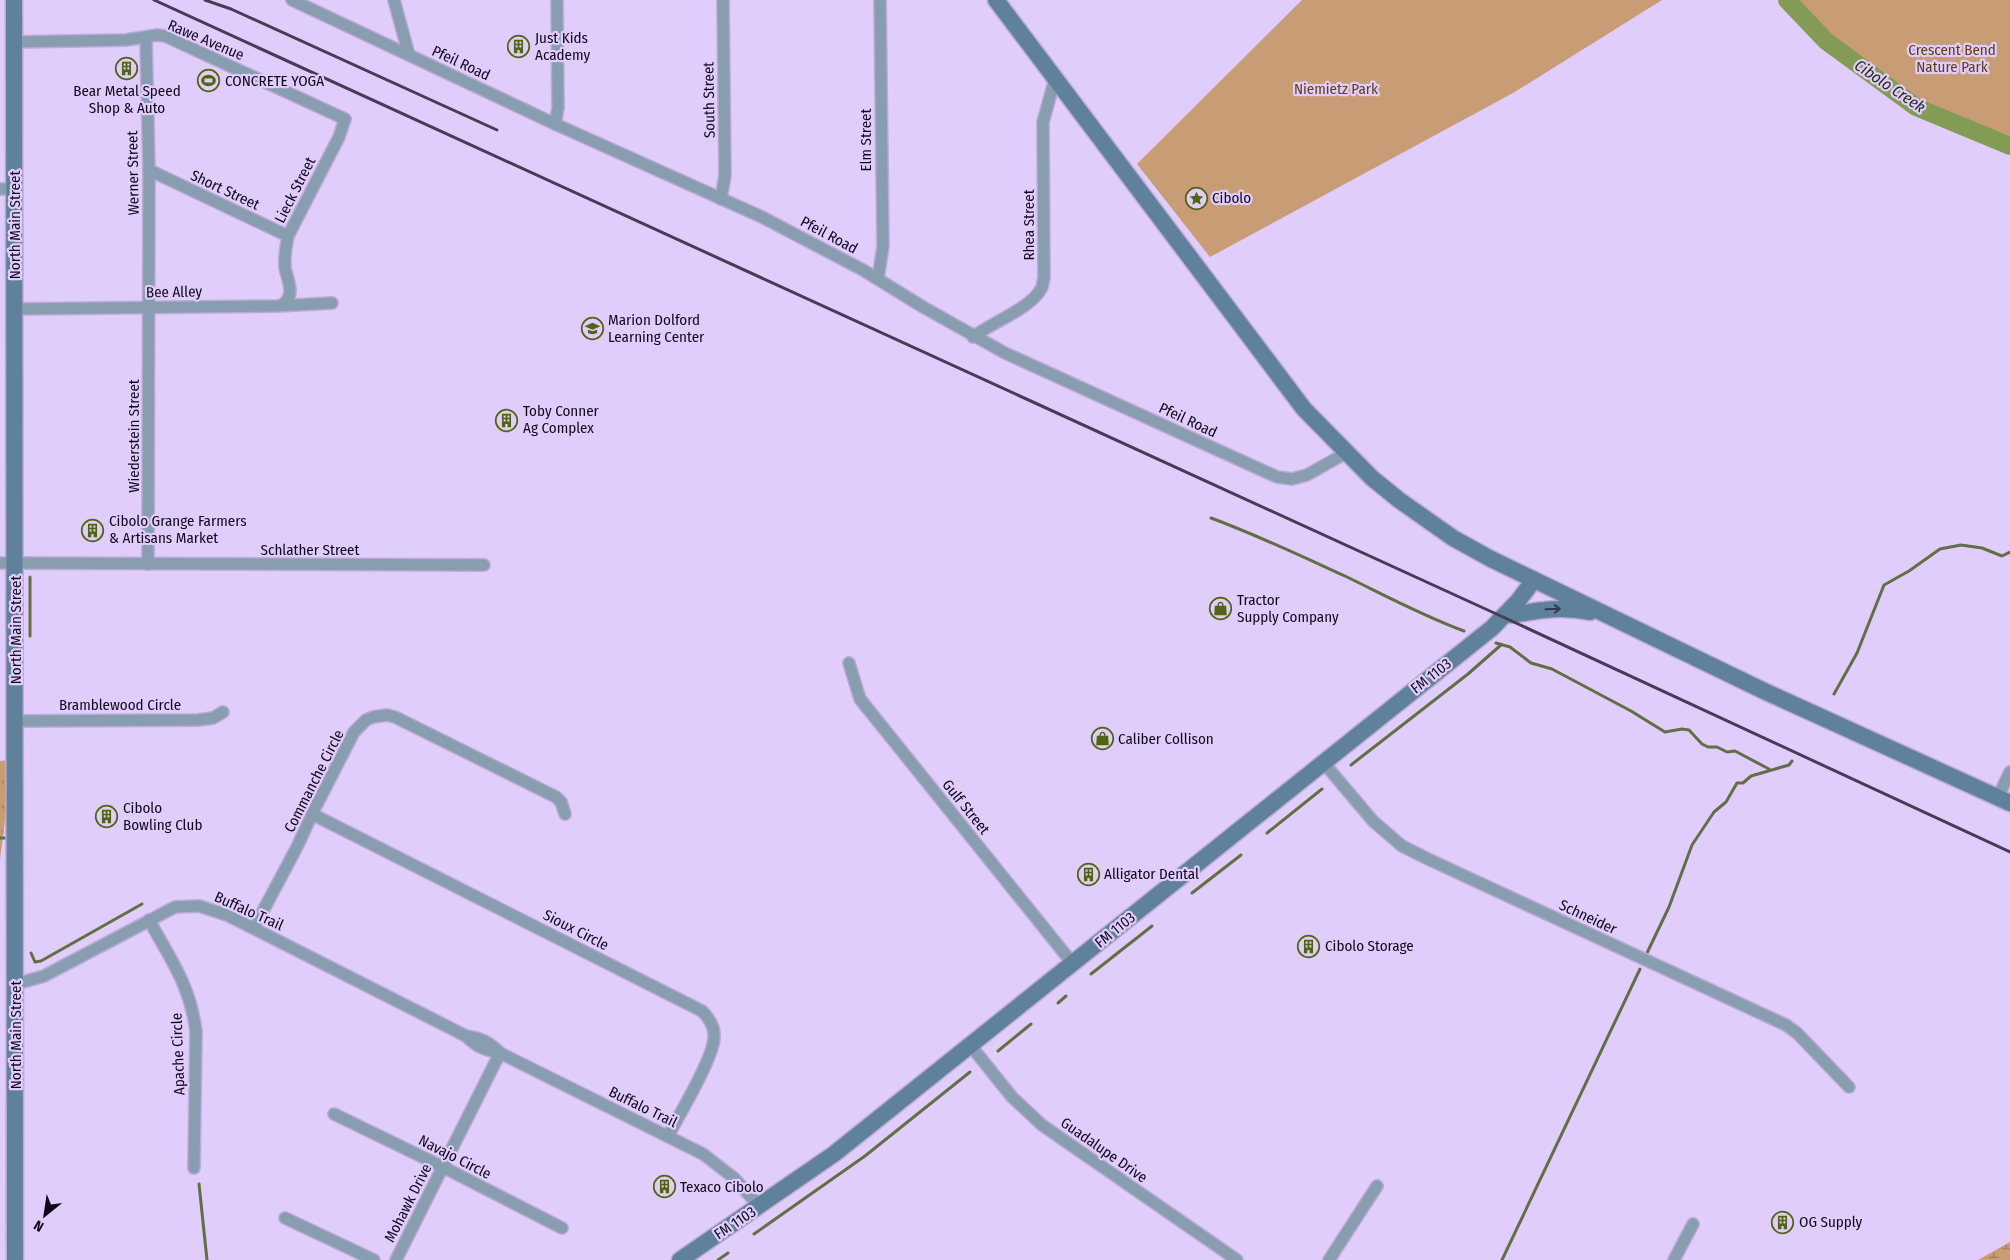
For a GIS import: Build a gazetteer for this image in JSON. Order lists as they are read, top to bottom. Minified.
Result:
{"streets":{"main road":["North Main Street","FM 1103"],"street":["Rawe Avenue","Pfeil Road","South Street","Elm Street","Werner Street","Short Street","Lieck Street","Rhea Street","Bee Alley","Wiederstein Street","Schlather Street","Bramblewood Circle","Commanche Circle","Gulf Street","Buffalo Trail","Schneider","Sioux Circle","Apache Circle","Guadalupe Drive","Navajo Circle","Mohawk Drive"]},"crossings":[["Rawe Avenue","Werner Street"],["Rawe Avenue","Lieck Street"],["Rawe Avenue","North Main Street"],["Pfeil Road","South Street"],["Pfeil Road","Elm Street"],["Pfeil Road","Rhea Street"],["Werner Street","Short Street"],["Werner Street","Bee Alley"],["Werner Street","Wiederstein Street"],["Short Street","Lieck Street"],["Lieck Street","Bee Alley"],["North Main Street","Bee Alley"],["North Main Street","Schlather Street"],["North Main Street","Bramblewood Circle"],["North Main Street","Buffalo Trail"],["Bee Alley","Wiederstein Street"],["Wiederstein Street","Schlather Street"],["FM 1103","Gulf Street"],["FM 1103","Buffalo Trail"],["FM 1103","Schneider"],["FM 1103","Guadalupe Drive"],["Commanche Circle","Buffalo Trail"],["Commanche Circle","Sioux Circle"],["Buffalo Trail","Sioux Circle"],["Buffalo Trail","Apache Circle"],["Buffalo Trail","Mohawk Drive"],["Navajo Circle","Mohawk Drive"]],"water":["Cibolo Creek"],"parks":["Crescent Bend Nature Park","Niemietz Park"],"places":{"building":["Just Kids Academy","Bear Metal Speed Shop & Auto","Toby Conner Ag Complex","Cibolo Grange Farmers & Artisans Market","Cibolo Bowling Club","Alligator Dental","Cibolo Storage","Texaco Cibolo","OG Supply"],"sports":["CONCRETE YOGA"],"place":["Cibolo"],"school or university":["Marion Dolford Learning Center"],"shop":["Tractor Supply Company","Caliber Collison"]},"north":"bottom left"}
